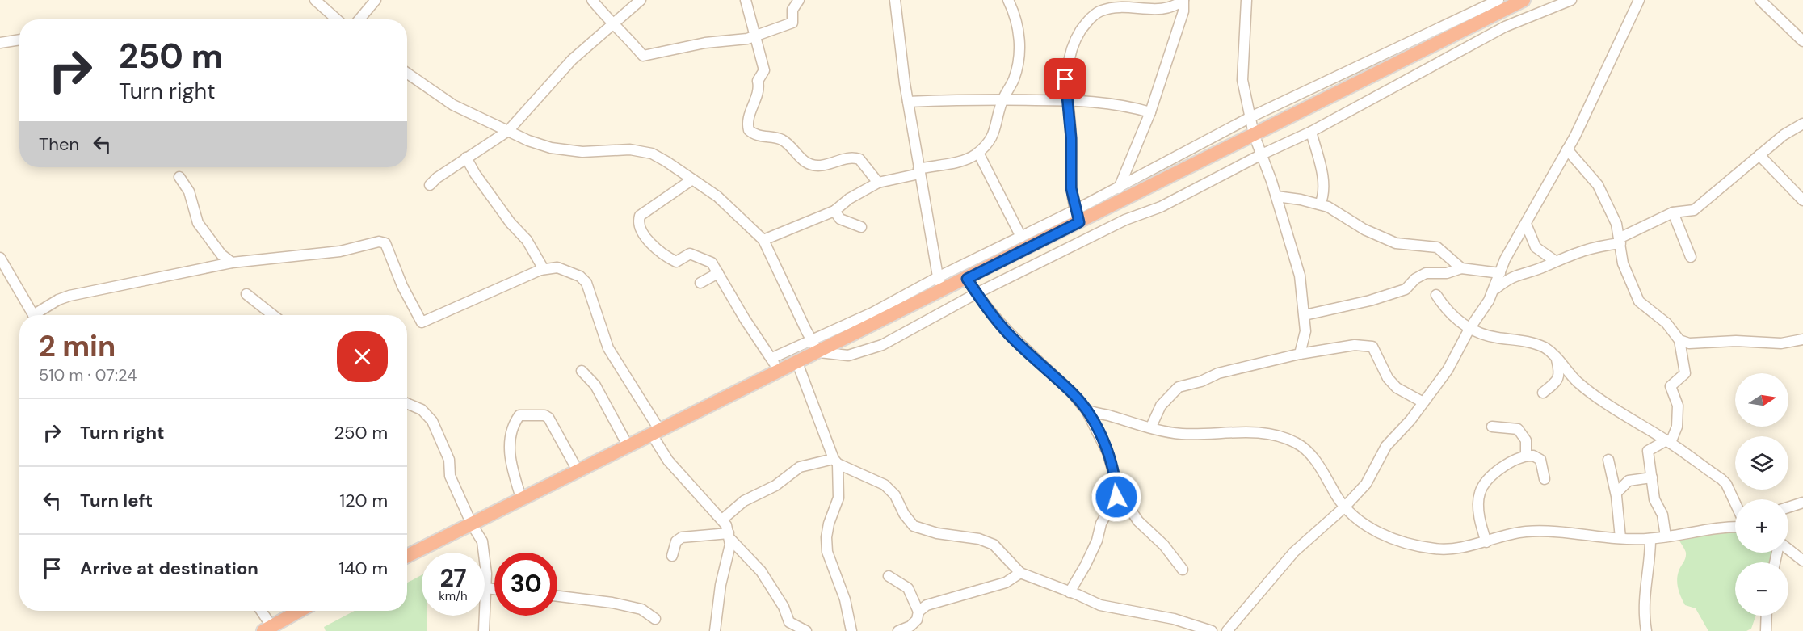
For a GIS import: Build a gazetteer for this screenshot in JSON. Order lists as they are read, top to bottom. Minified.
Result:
{"north":"right","page":{"turn":["250 m","Turn right"],"then":"Then","heading":["2 min","510 m · 07:24"],"map_buttons":["+","−"],"list":[{"name":"Turn right","value":"250 m"},{"name":"Turn left","value":"120 m"},{"name":"Arrive at destination","value":"140 m"}],"speed":"27 km/h","limit":"30"}}
